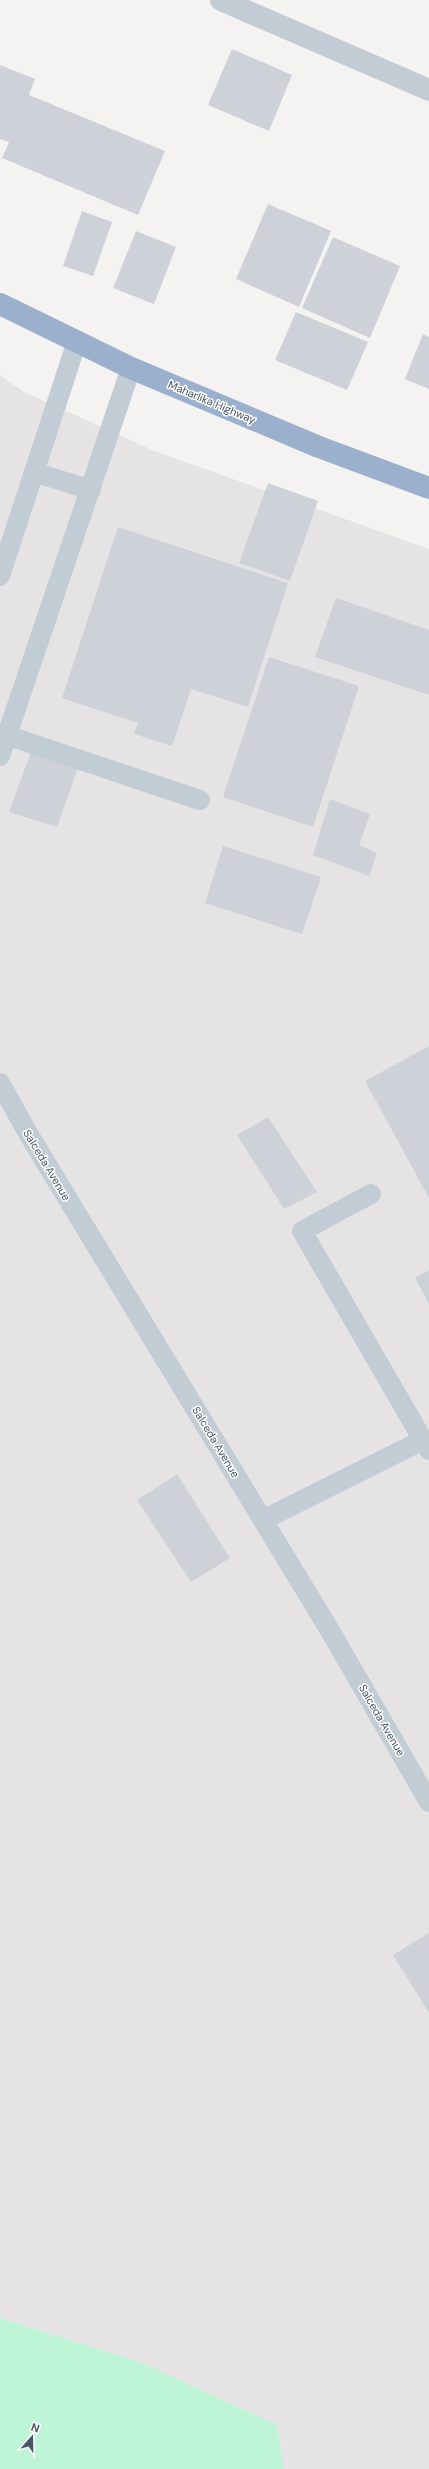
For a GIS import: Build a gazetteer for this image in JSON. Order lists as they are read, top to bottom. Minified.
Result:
{"streets":{"highway":["Maharlika Highway"],"lane":["Salceda Avenue"]},"north":"top"}
